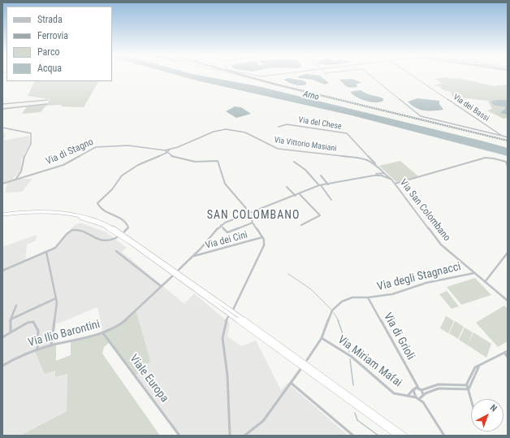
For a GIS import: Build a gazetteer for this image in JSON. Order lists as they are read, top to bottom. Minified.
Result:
{"streets":{"street":["Via dei Bassi","Via del Chese","Via Vittorio Masiani","Via di Stagno","Via San Colombano","Via dei Cini","Via degli Stagnacci","Via Ilio Barontini","Via di Grioli","Via Miriam Mafai","Viale Europa"]},"crossings":[["Via del Chese","Via Vittorio Masiani"],["Via del Chese","Via San Colombano"],["Via Vittorio Masiani","Via di Stagno"],["Via San Colombano","Via degli Stagnacci"],["Via degli Stagnacci","Via di Grioli"],["Via degli Stagnacci","Via Miriam Mafai"],["Via Ilio Barontini","Viale Europa"],["Via di Grioli","Via Miriam Mafai"]],"districts":["SAN COLOMBANO"],"water":["Arno"],"legend":["Strada","Ferrovia","Parco","Acqua"],"north":"top right"}
